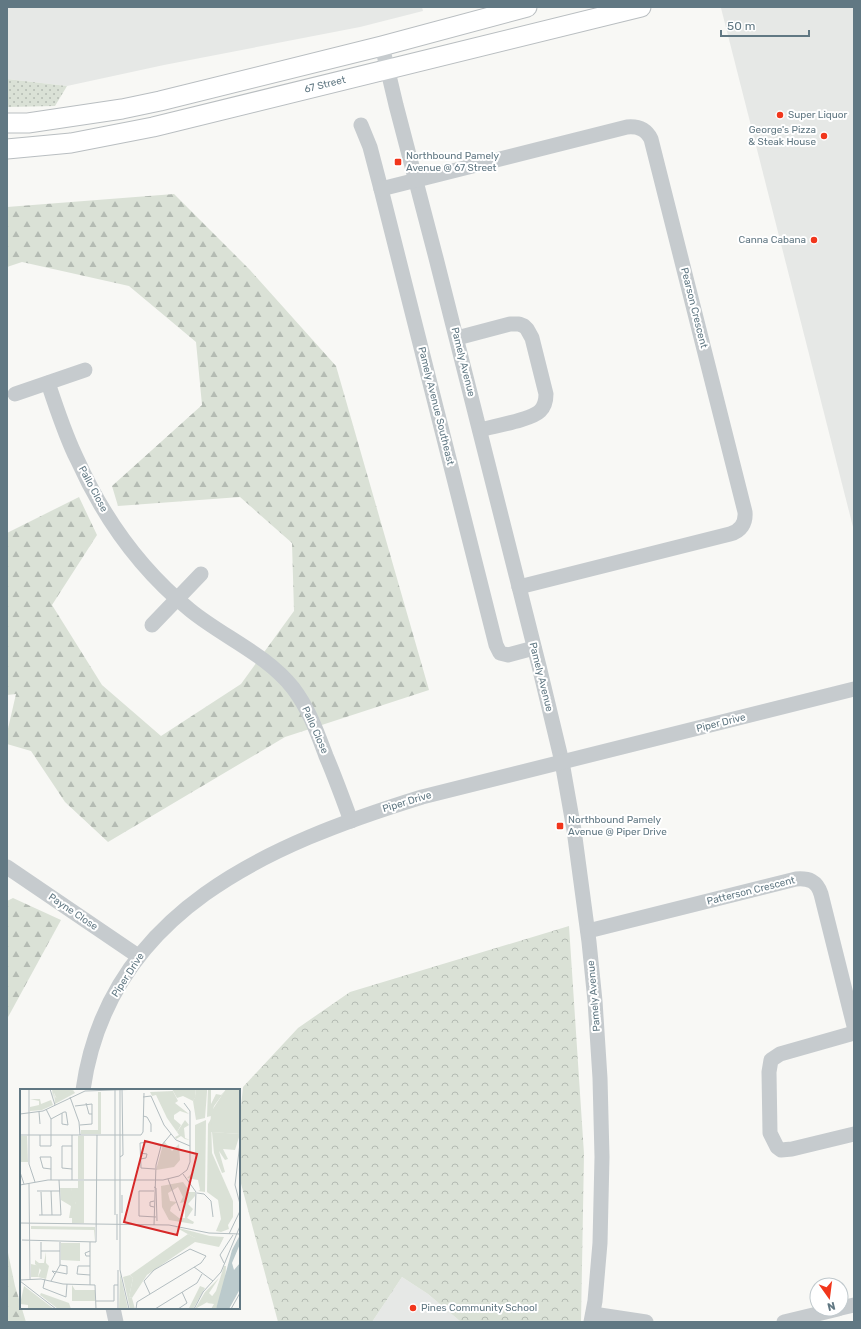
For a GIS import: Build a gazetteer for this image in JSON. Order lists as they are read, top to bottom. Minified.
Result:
{"streets":{"main road":["67 Street"],"street":["Pearson Crescent","Pamely Avenue","Pamely Avenue Southeast","Pallo Close","Piper Drive","Patterson Crescent","Payne Close"]},"crossings":[["67 Street","Pamely Avenue"],["Pearson Crescent","Pamely Avenue"],["Pearson Crescent","Pamely Avenue Southeast"],["Pamely Avenue","Pamely Avenue Southeast"],["Pamely Avenue","Piper Drive"],["Pamely Avenue","Patterson Crescent"],["Pallo Close","Piper Drive"],["Piper Drive","Payne Close"]],"places":{"other":["Super Liquor","George's Pizza & Steak House","Canna Cabana","Pines Community School"],"transit":["Northbound Pamely Avenue @ 67 Street","Northbound Pamely Avenue @ Piper Drive"]},"scale_bar":"50 m","north":"bottom"}
